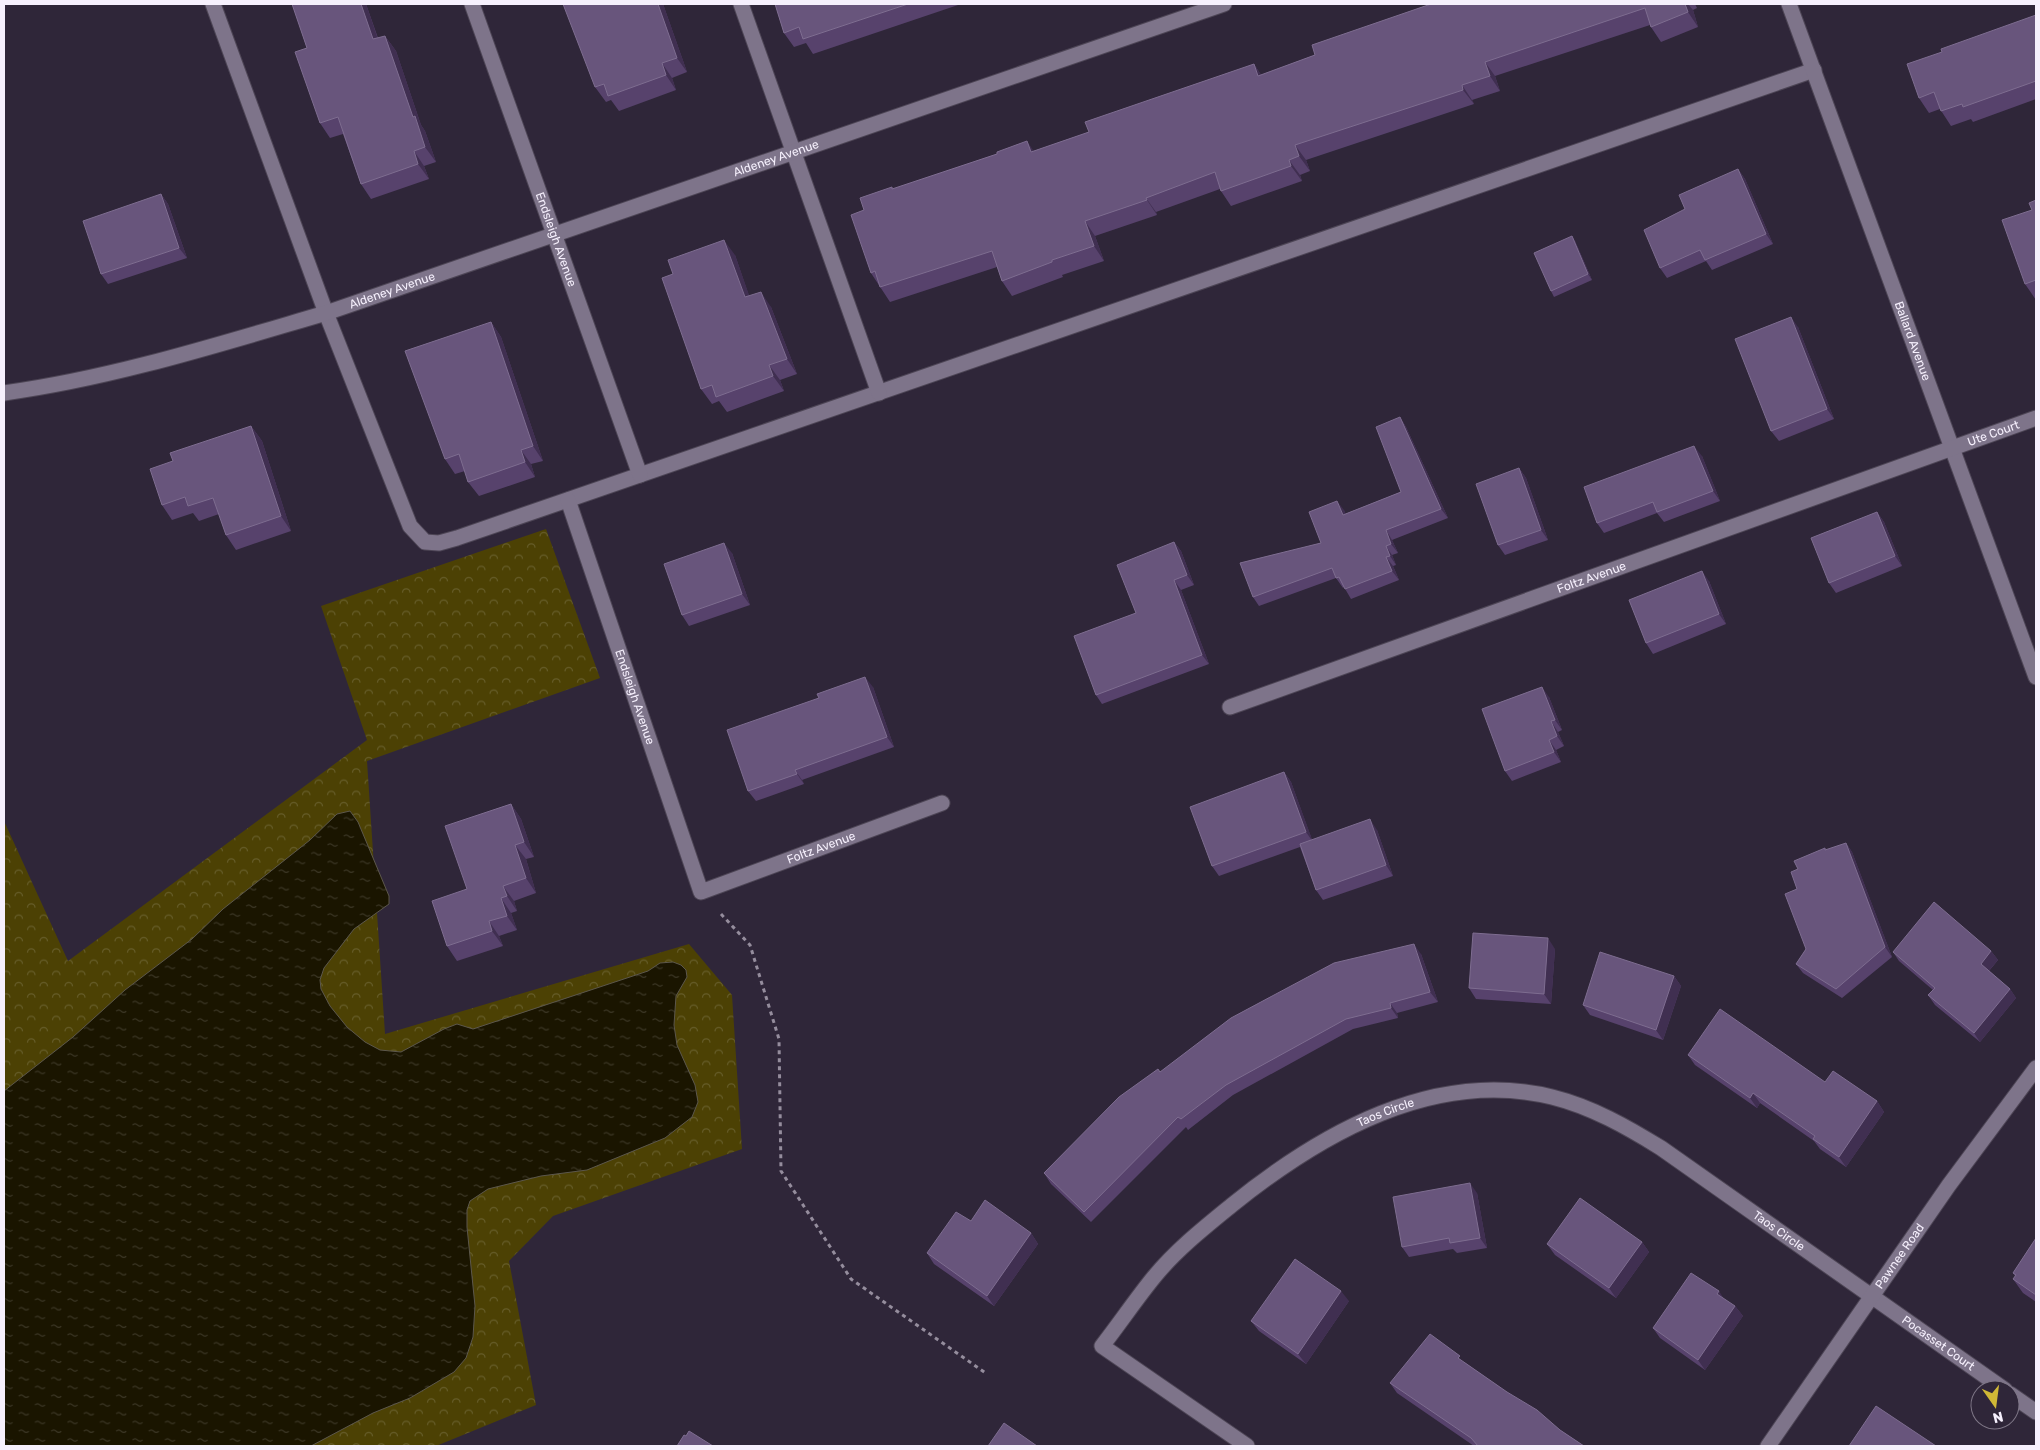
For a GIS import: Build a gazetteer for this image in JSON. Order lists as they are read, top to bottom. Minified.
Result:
{"streets":{"street":["Aldeney Avenue","Endsleigh Avenue","Ballard Avenue","Ute Court","Foltz Avenue","Taos Circle","Pawnee Road","Pocasset Court"]},"crossings":[["Aldeney Avenue","Endsleigh Avenue"],["Endsleigh Avenue","Foltz Avenue"],["Ballard Avenue","Ute Court"],["Ballard Avenue","Foltz Avenue"],["Ute Court","Foltz Avenue"],["Taos Circle","Pawnee Road"],["Taos Circle","Pocasset Court"],["Pawnee Road","Pocasset Court"]],"north":"bottom"}
